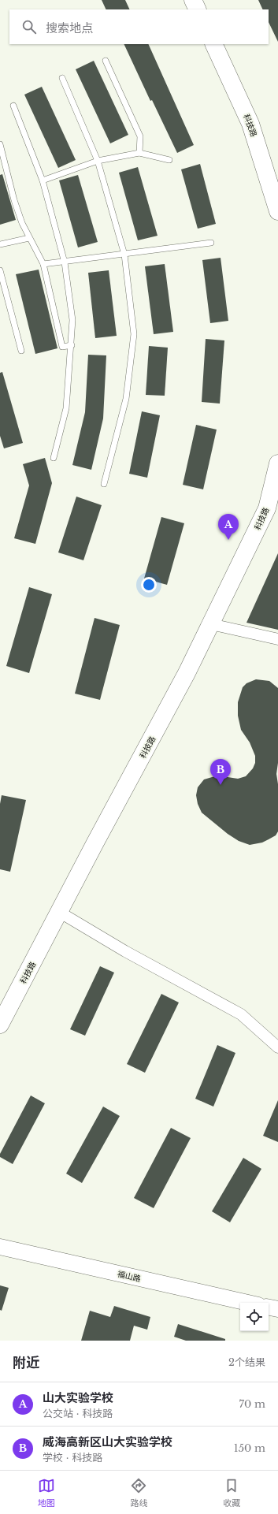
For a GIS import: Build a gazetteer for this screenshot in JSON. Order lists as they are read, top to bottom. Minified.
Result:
{"streets":{"main road":["科技路","福山路"]},"page":{"search":"搜索地点","pins":["A","B"],"heading":["附近","2个结果"],"list":[{"mark":"A","name":"山大实验学校","note":"公交站 · 科技路","value":"70 m"},{"mark":"B","name":"威海高新区山大实验学校","note":"学校 · 科技路","value":"150 m"}],"nav":["地图","路线","收藏"]}}
